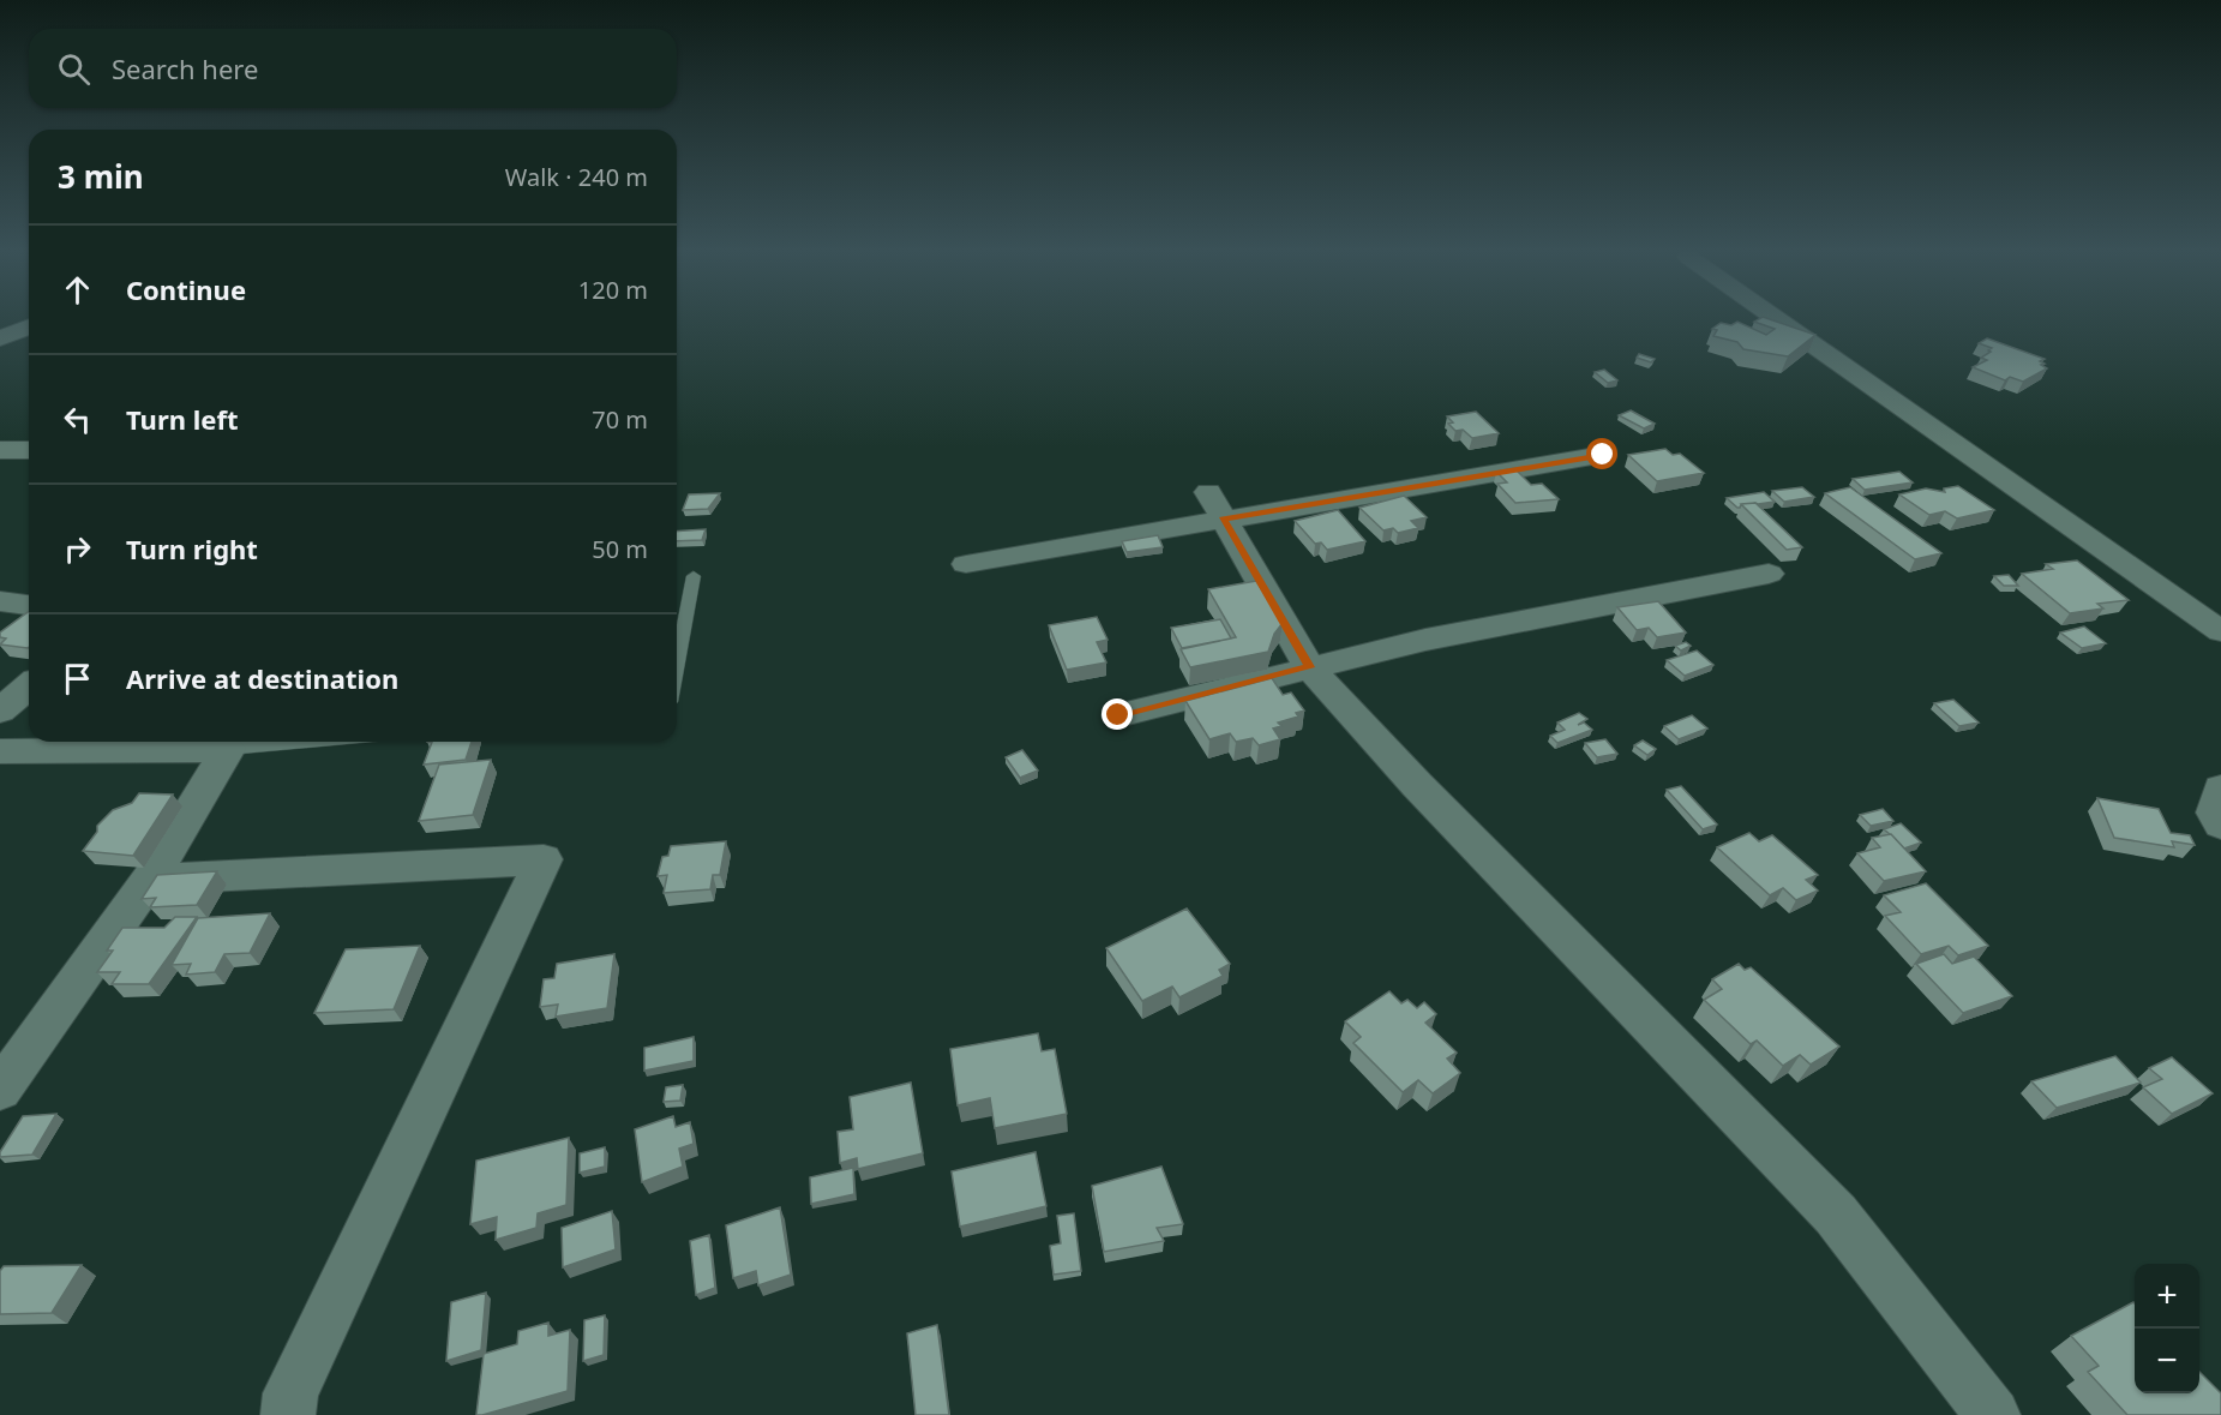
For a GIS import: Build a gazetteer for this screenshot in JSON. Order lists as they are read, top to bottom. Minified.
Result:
{"page":{"search":"Search here","heading":["3 min","Walk · 240 m"],"list":[["Continue","120 m"],["Turn left","70 m"],["Turn right","50 m"],"Arrive at destination"],"map_buttons":["+","−"]}}
